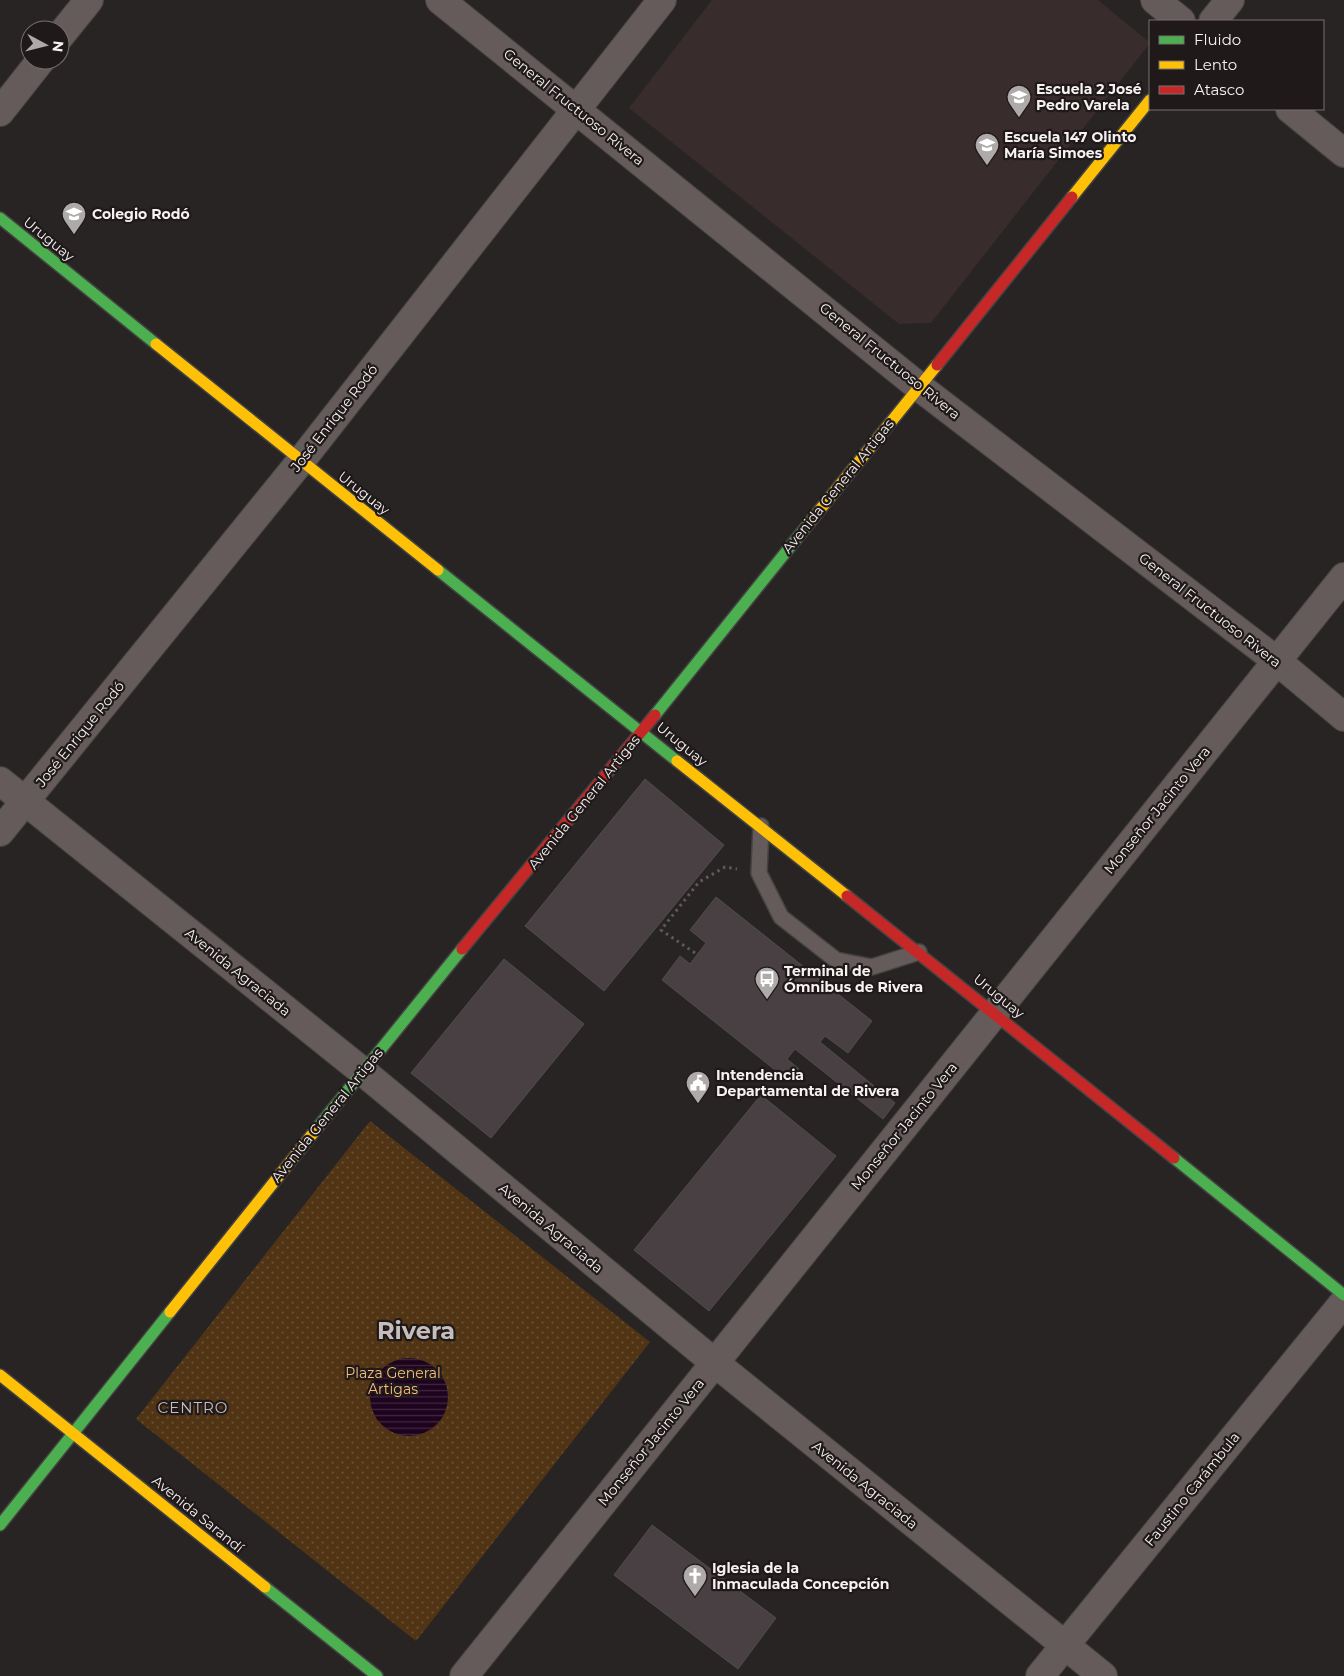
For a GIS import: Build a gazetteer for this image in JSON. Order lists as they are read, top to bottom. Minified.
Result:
{"streets":{"street":["General Fructuoso Rivera","Uruguay","José Enrique Rodó","Avenida General Artigas","Monseñor Jacinto Vera","Avenida Agraciada","Faustino Carámbula","Avenida Sarandí"]},"crossings":[["General Fructuoso Rivera","José Enrique Rodó"],["General Fructuoso Rivera","Avenida General Artigas"],["General Fructuoso Rivera","Monseñor Jacinto Vera"],["Uruguay","José Enrique Rodó"],["Uruguay","Avenida General Artigas"],["Uruguay","Monseñor Jacinto Vera"],["José Enrique Rodó","Avenida Agraciada"],["Avenida General Artigas","Avenida Agraciada"],["Avenida General Artigas","Avenida Sarandí"],["Monseñor Jacinto Vera","Avenida Agraciada"],["Avenida Agraciada","Faustino Carámbula"]],"districts":["Rivera","CENTRO"],"parks":["Plaza General Artigas"],"places":{"school or university":["Escuela 2 José Pedro Varela","Escuela 147 Olinto María Simoes","Colegio Rodó"],"bus stop":["Terminal de Ómnibus de Rivera"],"public building":["Intendencia Departamental de Rivera"],"church":["Iglesia de la Inmaculada Concepción"]},"legend":["Fluido","Lento","Atasco"],"north":"right"}
